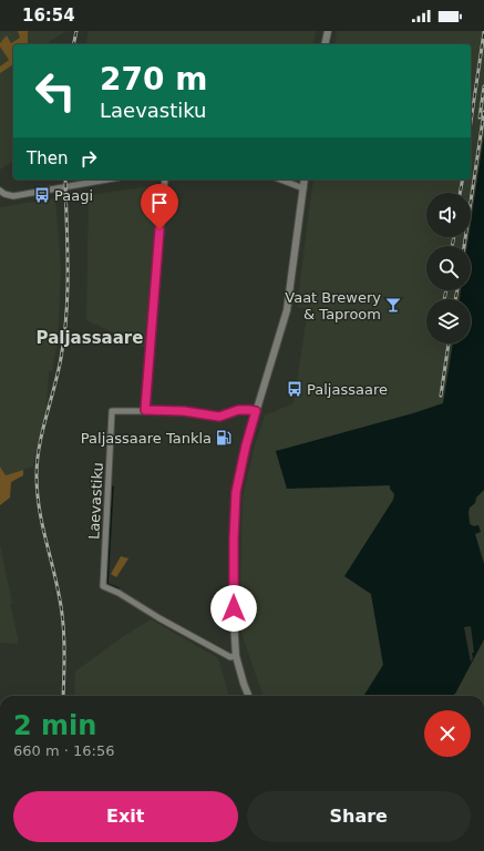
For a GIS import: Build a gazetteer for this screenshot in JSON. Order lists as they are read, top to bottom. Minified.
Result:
{"streets":{"street":["Laevastiku"]},"districts":["Paljassaare"],"places":{"bus stop":["Paagi","Paljassaare"],"bar":["Vaat Brewery & Taproom"],"fuel station":["Paljassaare Tankla"]},"page":{"status":"16:54","turn":["270 m","Laevastiku"],"then":"Then","heading":["2 min","660 m · 16:56"],"buttons":["Exit","Share"]}}
